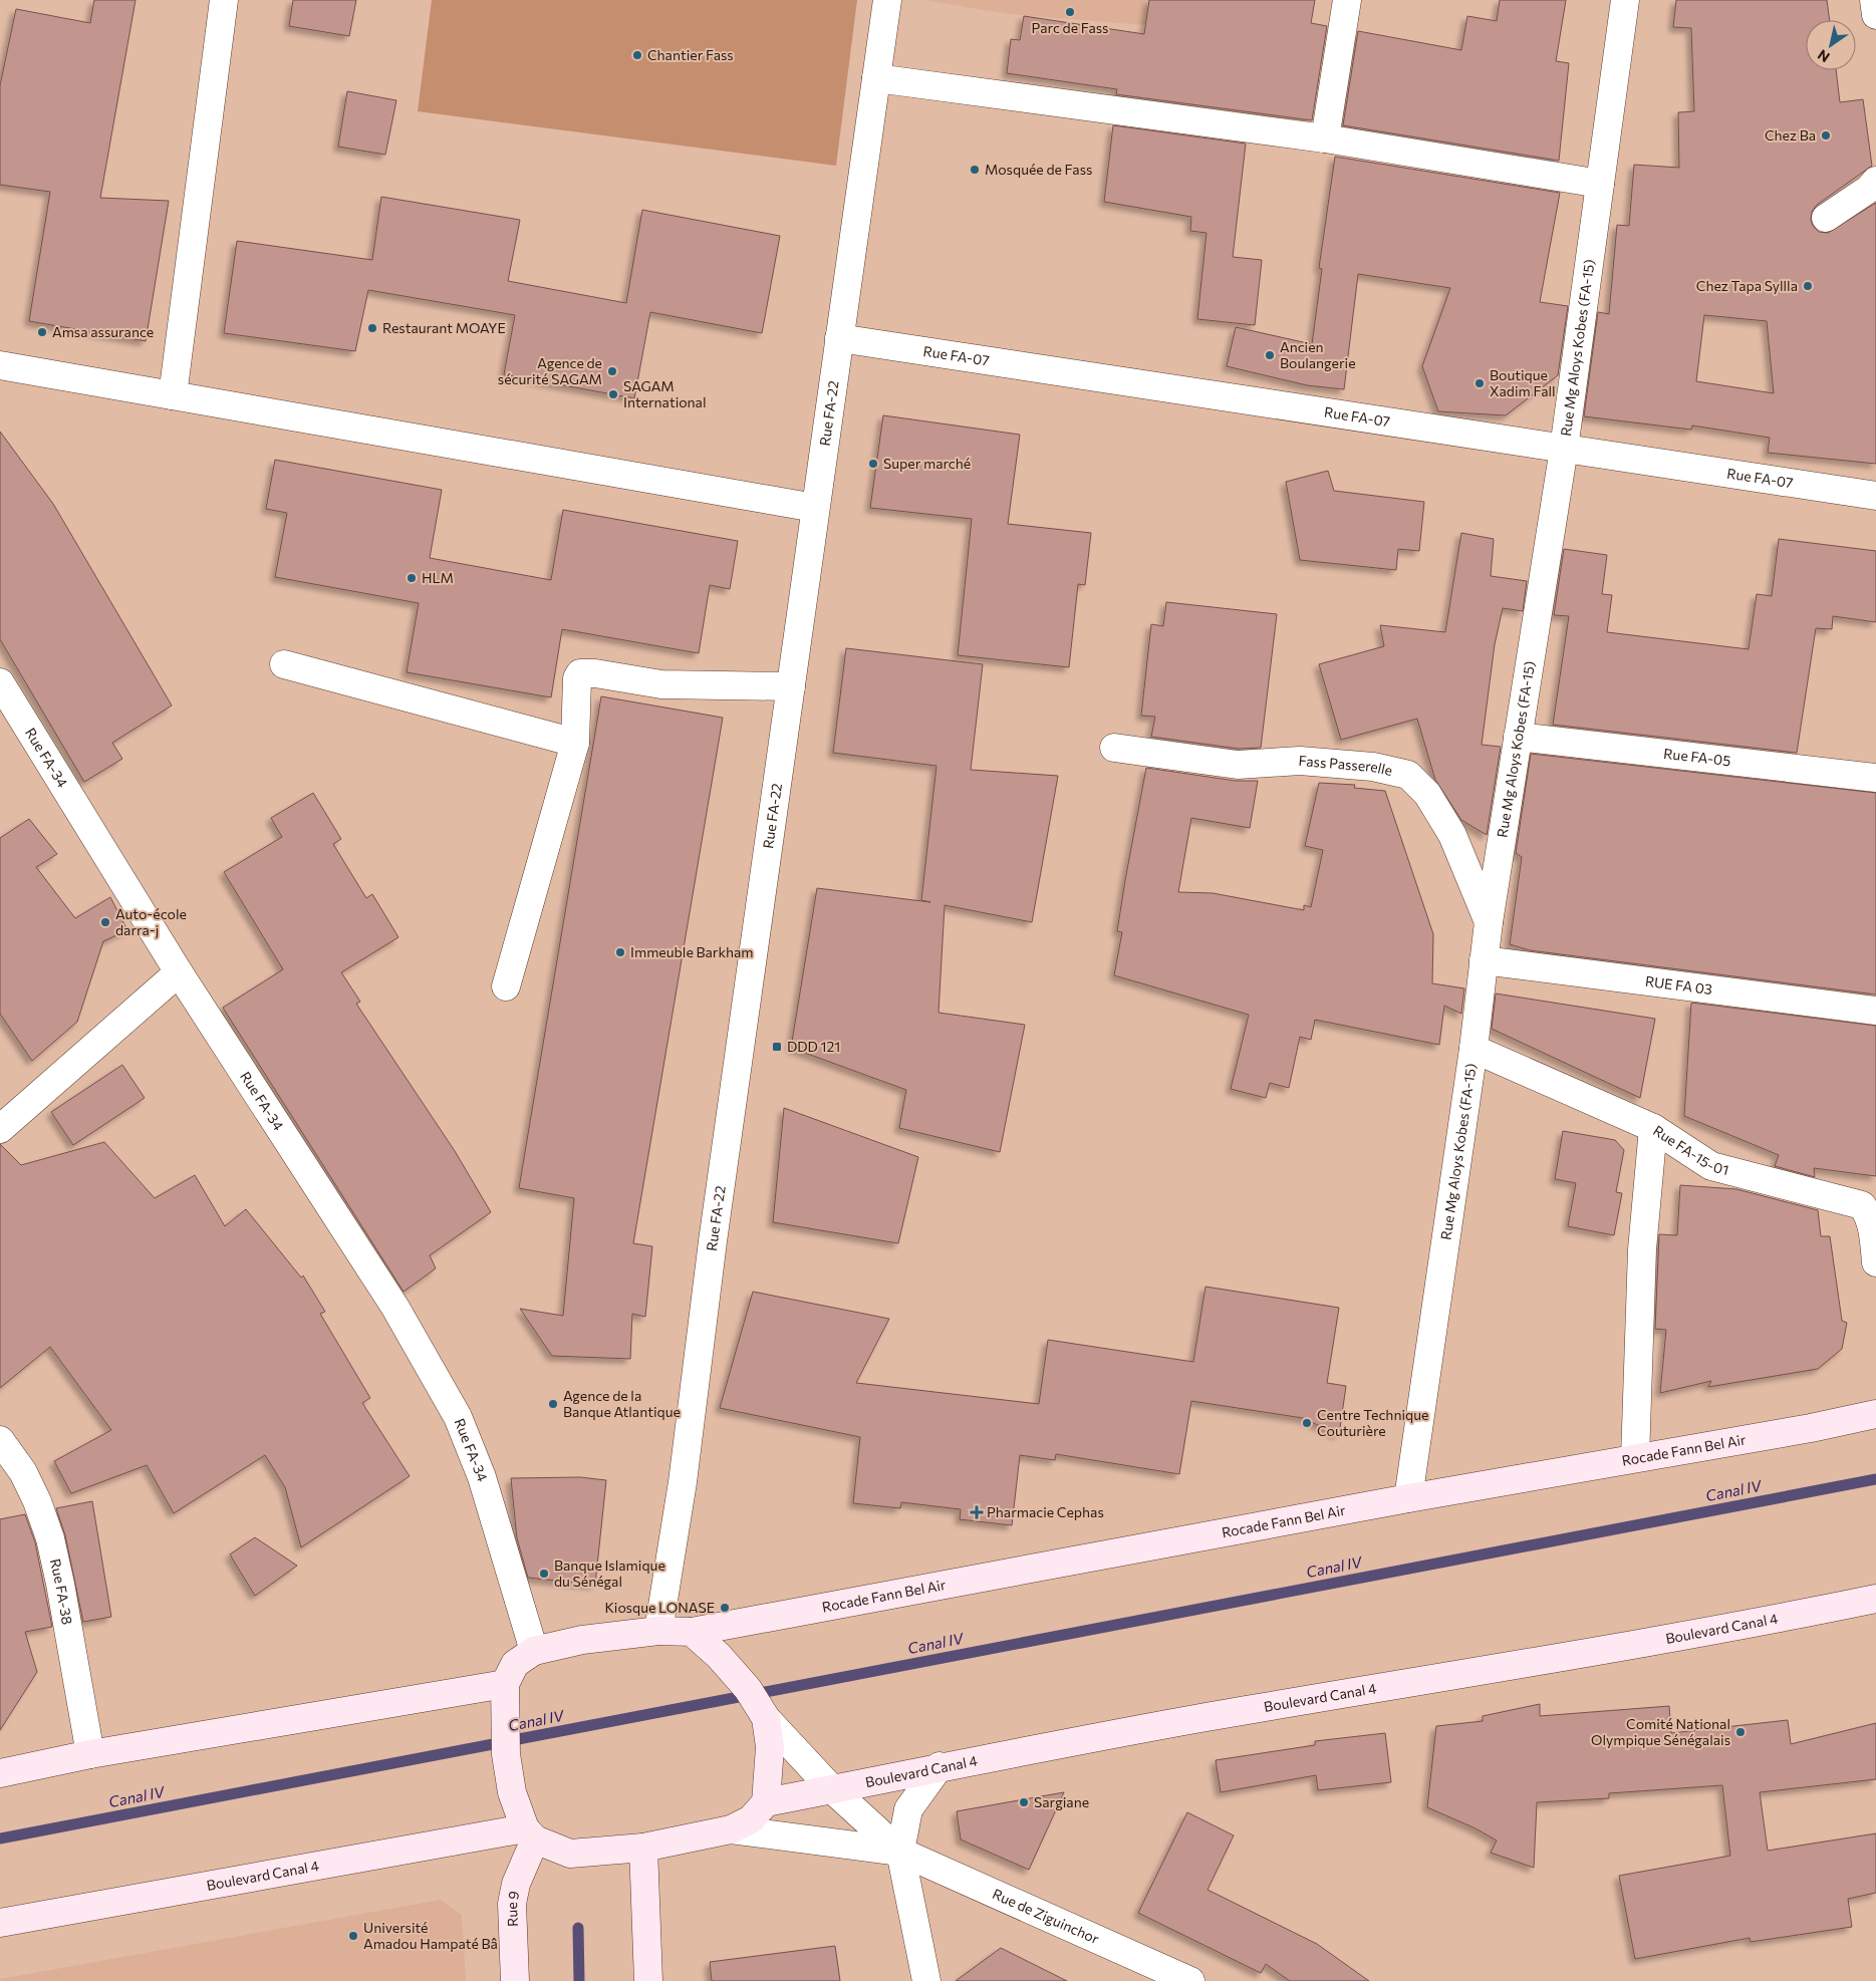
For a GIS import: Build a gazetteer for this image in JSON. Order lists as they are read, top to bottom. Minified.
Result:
{"streets":{"main road":["Rocade Fann Bel Air","Boulevard Canal 4","Rue 9"],"street":["Rue Mg Aloys Kobes (FA-15)","Rue FA-07","Rue FA-22","Rue FA-34","Rue FA-05","Fass Passerelle","RUE FA 03","Rue FA-15-01","Rue FA-38","Rue de Ziguinchor"]},"crossings":[["Rue Mg Aloys Kobes (FA-15)","Rue FA-07"],["Rue Mg Aloys Kobes (FA-15)","Rue FA-05"],["Rue Mg Aloys Kobes (FA-15)","Fass Passerelle"],["Rue Mg Aloys Kobes (FA-15)","RUE FA 03"],["Rue Mg Aloys Kobes (FA-15)","Rue FA-15-01"],["Rue Mg Aloys Kobes (FA-15)","Rocade Fann Bel Air"],["Rue FA-07","Rue FA-22"],["Rue FA-22","Rocade Fann Bel Air"],["Rue FA-34","Rocade Fann Bel Air"],["Boulevard Canal 4","Rue 9"]],"water":["Canal IV"],"places":{"other":["Parc de Fass","Chantier Fass","Chez Ba","Mosquée de Fass","Chez Tapa Syllla","Restaurant MOAYE","Amsa assurance","Ancien Boulangerie","Agence de sécurité SAGAM","Boutique Xadim Fall","SAGAM International","Super marché","HLM","Auto-école darra-j","Immeuble Barkham","Agence de la Banque Atlantique","Centre Technique Couturière","Banque Islamique du Sénégal","Kiosque LONASE","Comité National Olympique Sénégalais","Sargiane","Université Amadou Hampaté Bâ"],"transit":["DDD 121"],"health":["Pharmacie Cephas"]},"north":"bottom left"}
